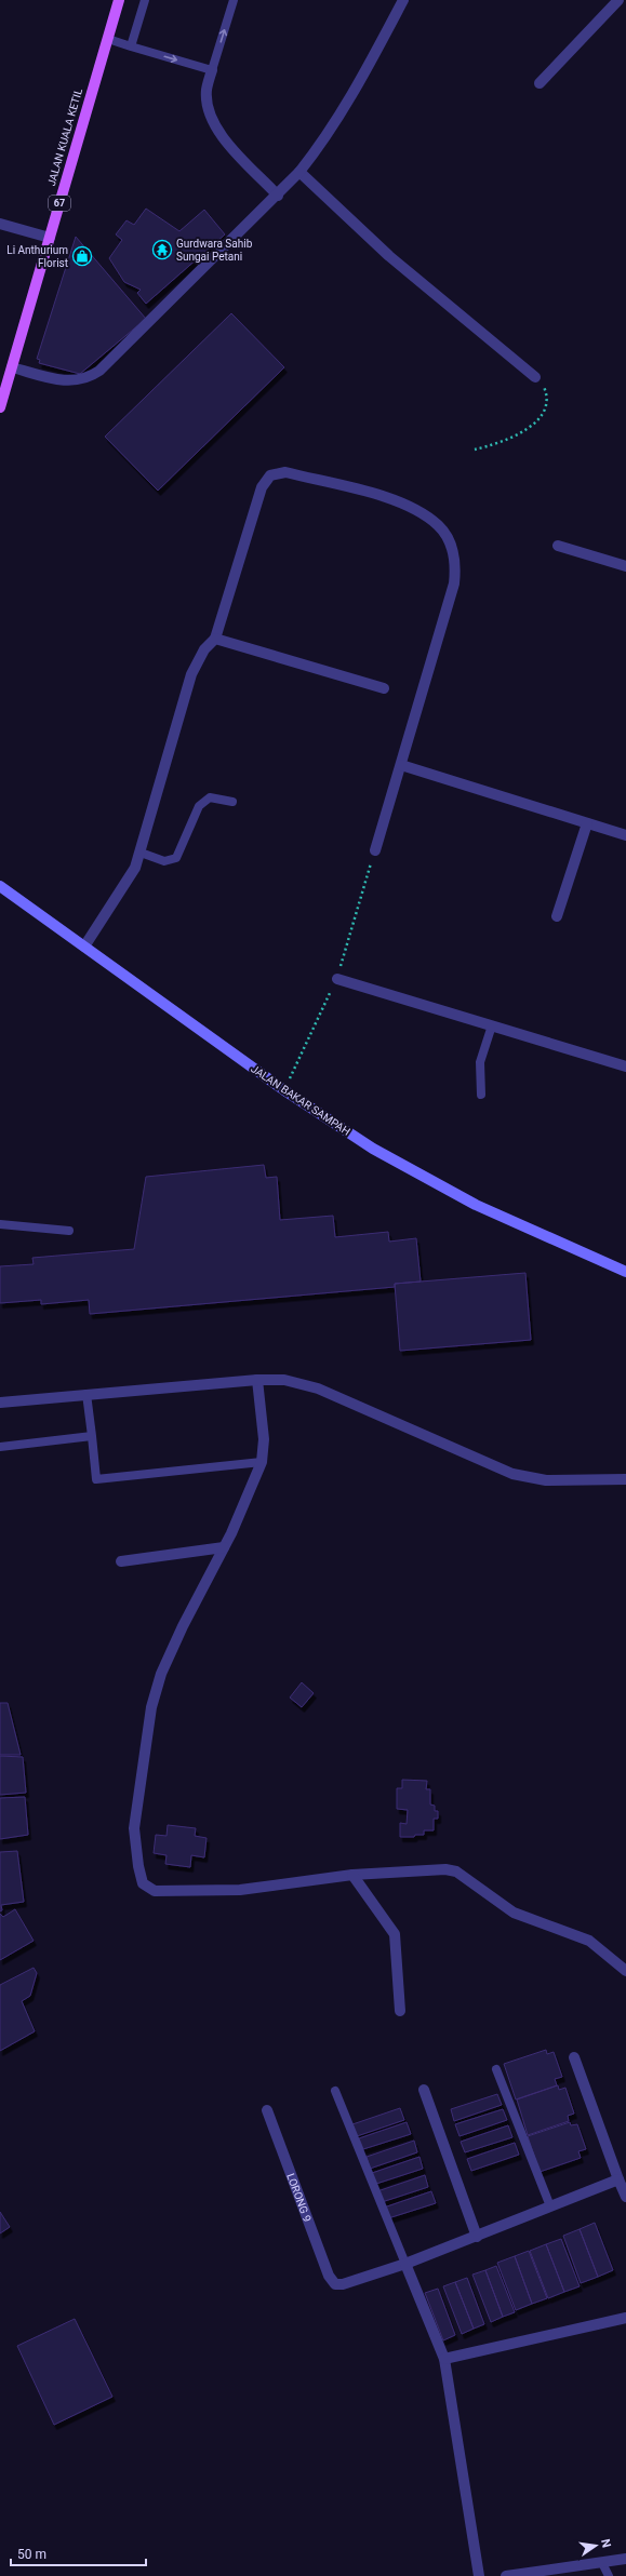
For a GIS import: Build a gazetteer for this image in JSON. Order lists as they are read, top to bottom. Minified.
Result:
{"streets":{"main road":["JALAN KUALA KETIL","67","JALAN BAKAR SAMPAH"],"street":["LORONG 9"]},"places":{"temple":["Gurdwara Sahib Sungai Petani"],"shop":["Li Anthurium Florist"]},"scale_bar":"50 m","north":"right"}
